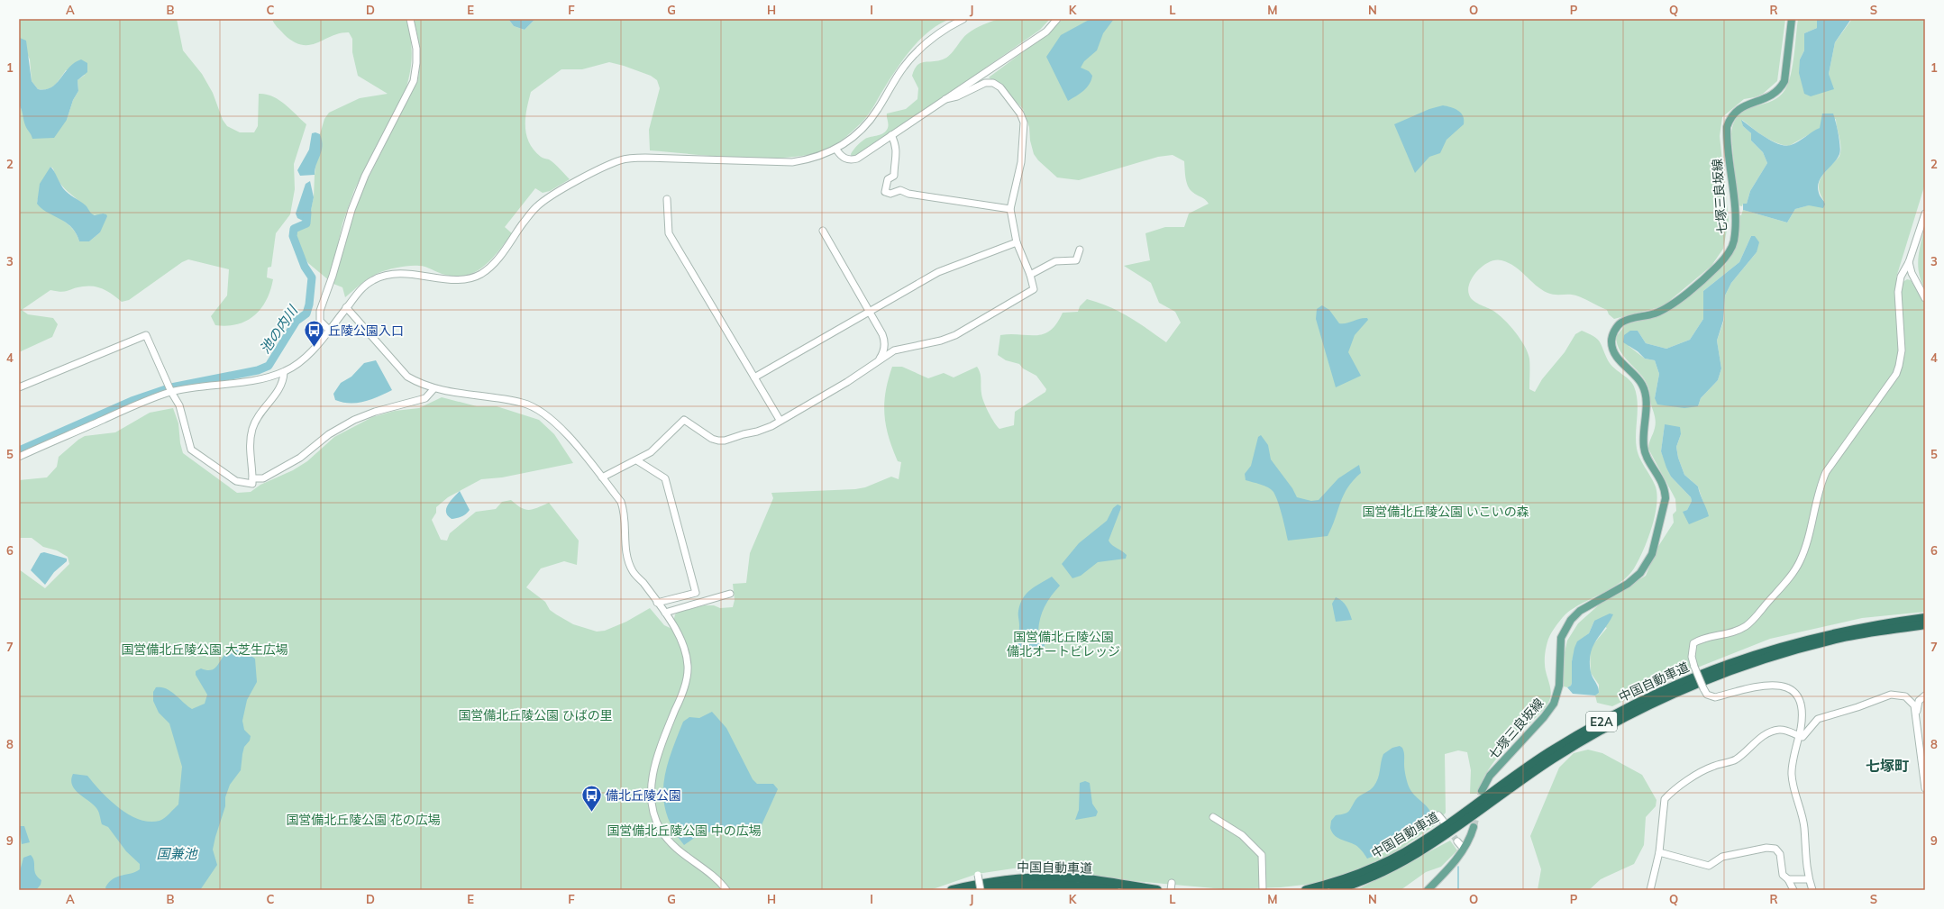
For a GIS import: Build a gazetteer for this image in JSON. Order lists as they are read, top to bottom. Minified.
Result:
{"streets":{"highway":["中国自動車道","E2A"],"main road":["七塚三良坂線"]},"districts":["七塚町"],"water":["池の内川","国兼池"],"parks":["国営備北丘陵公園 いこいの森","国営備北丘陵公園 備北オートビレッジ","国営備北丘陵公園 大芝生広場","国営備北丘陵公園 ひばの里","国営備北丘陵公園 花の広場","国営備北丘陵公園 中の広場"],"places":{"bus stop":["丘陵公園入口","備北丘陵公園"]},"grid":{"columns":["A","B","C","D","E","F","G","H","I","J","K","L","M","N","O","P","Q","R","S"],"rows":["1","2","3","4","5","6","7","8","9"]}}
